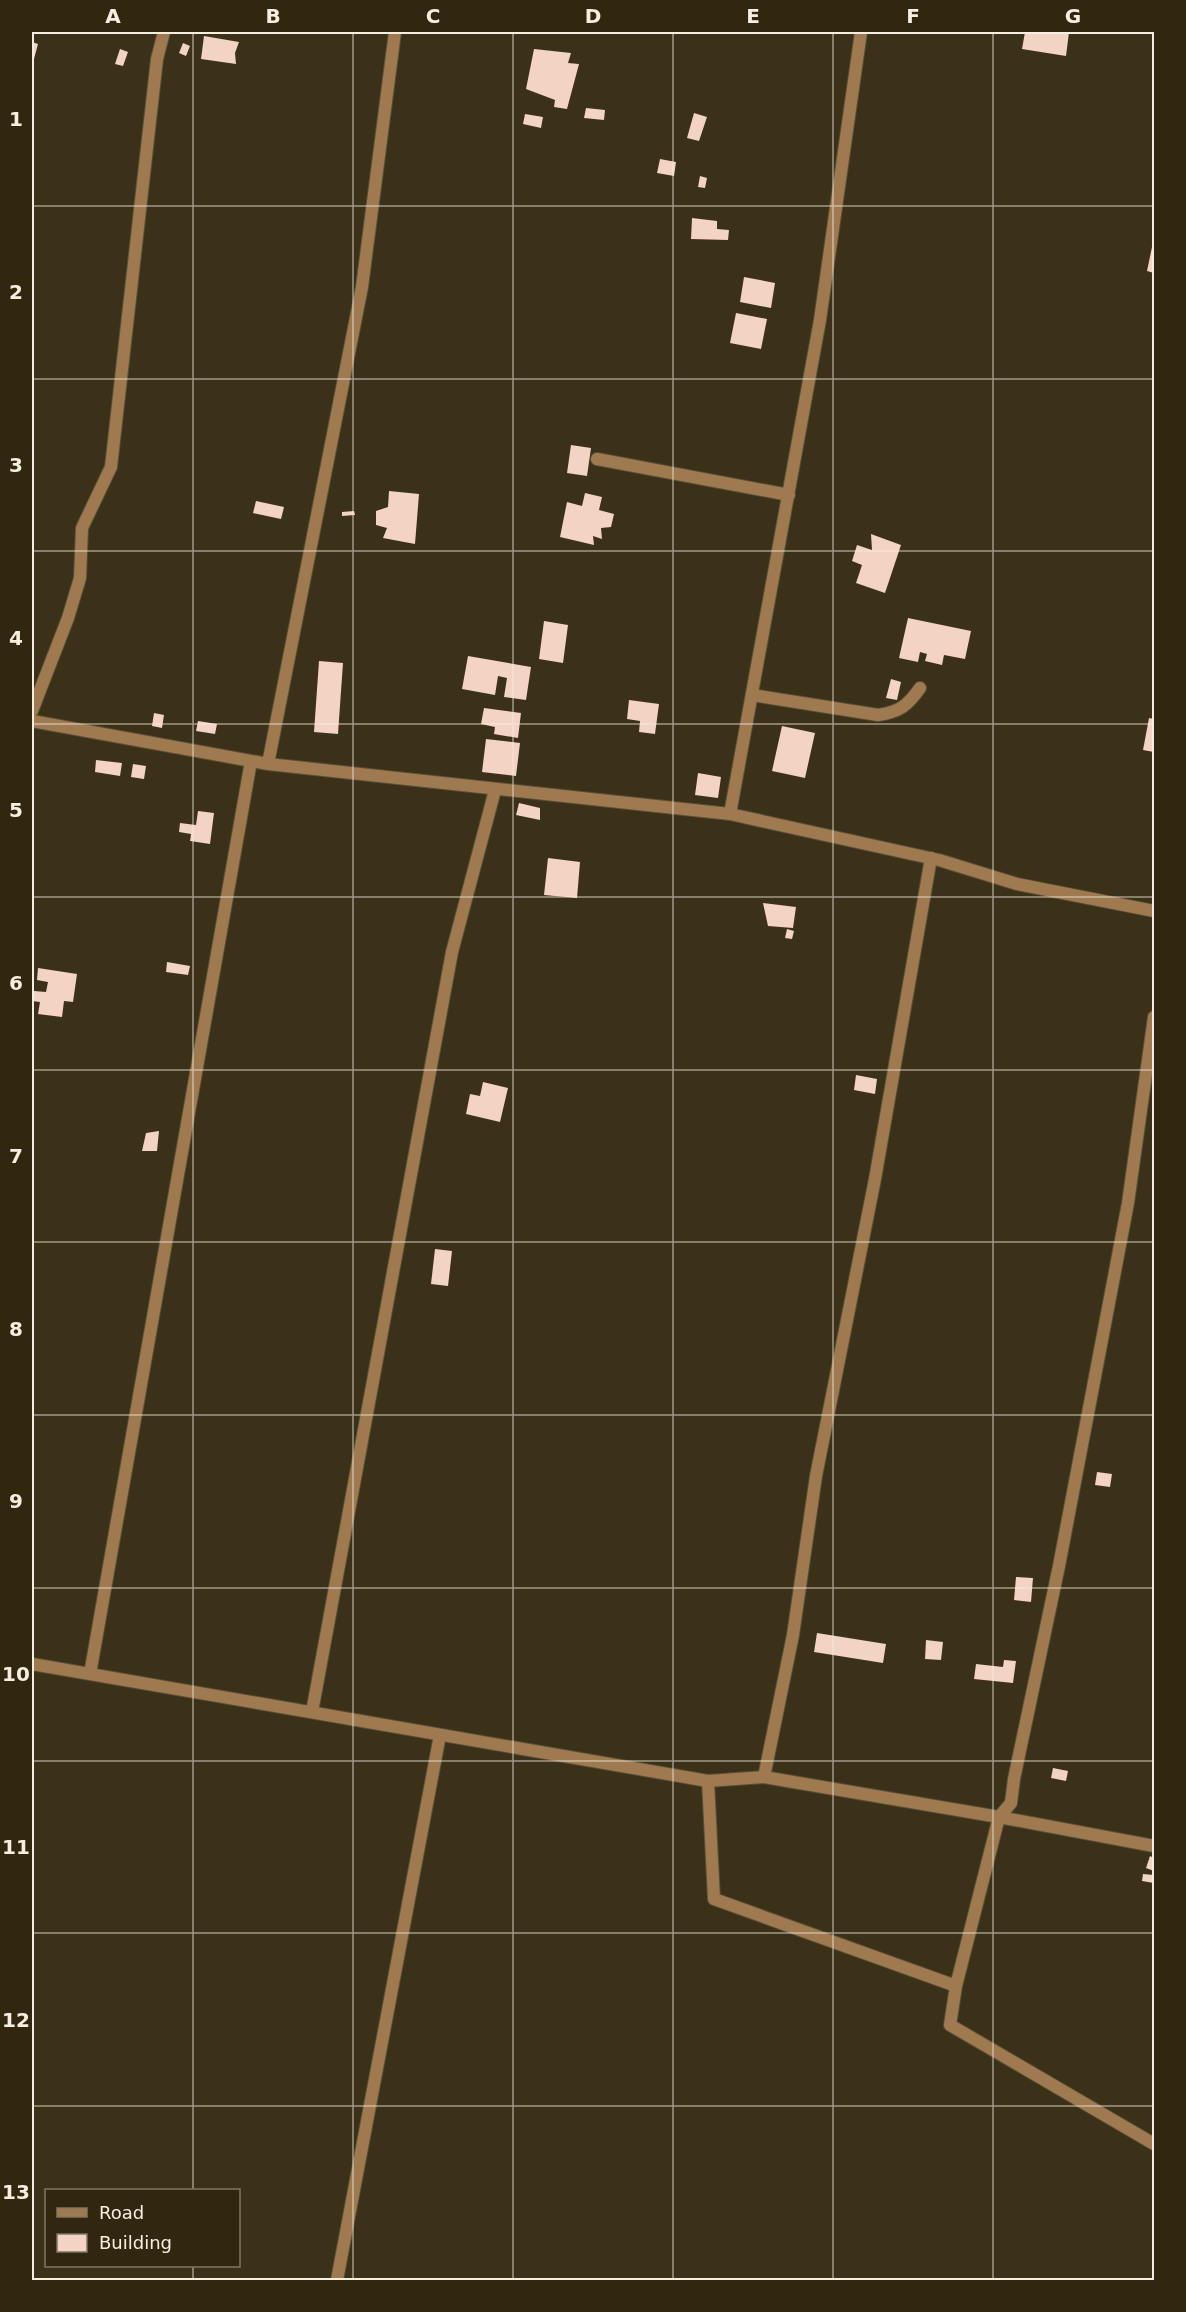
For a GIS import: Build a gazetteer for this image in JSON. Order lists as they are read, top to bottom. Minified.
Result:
{"legend":["Road","Building"],"grid":{"columns":["A","B","C","D","E","F","G"],"rows":["1","2","3","4","5","6","7","8","9","10","11","12","13"]}}
